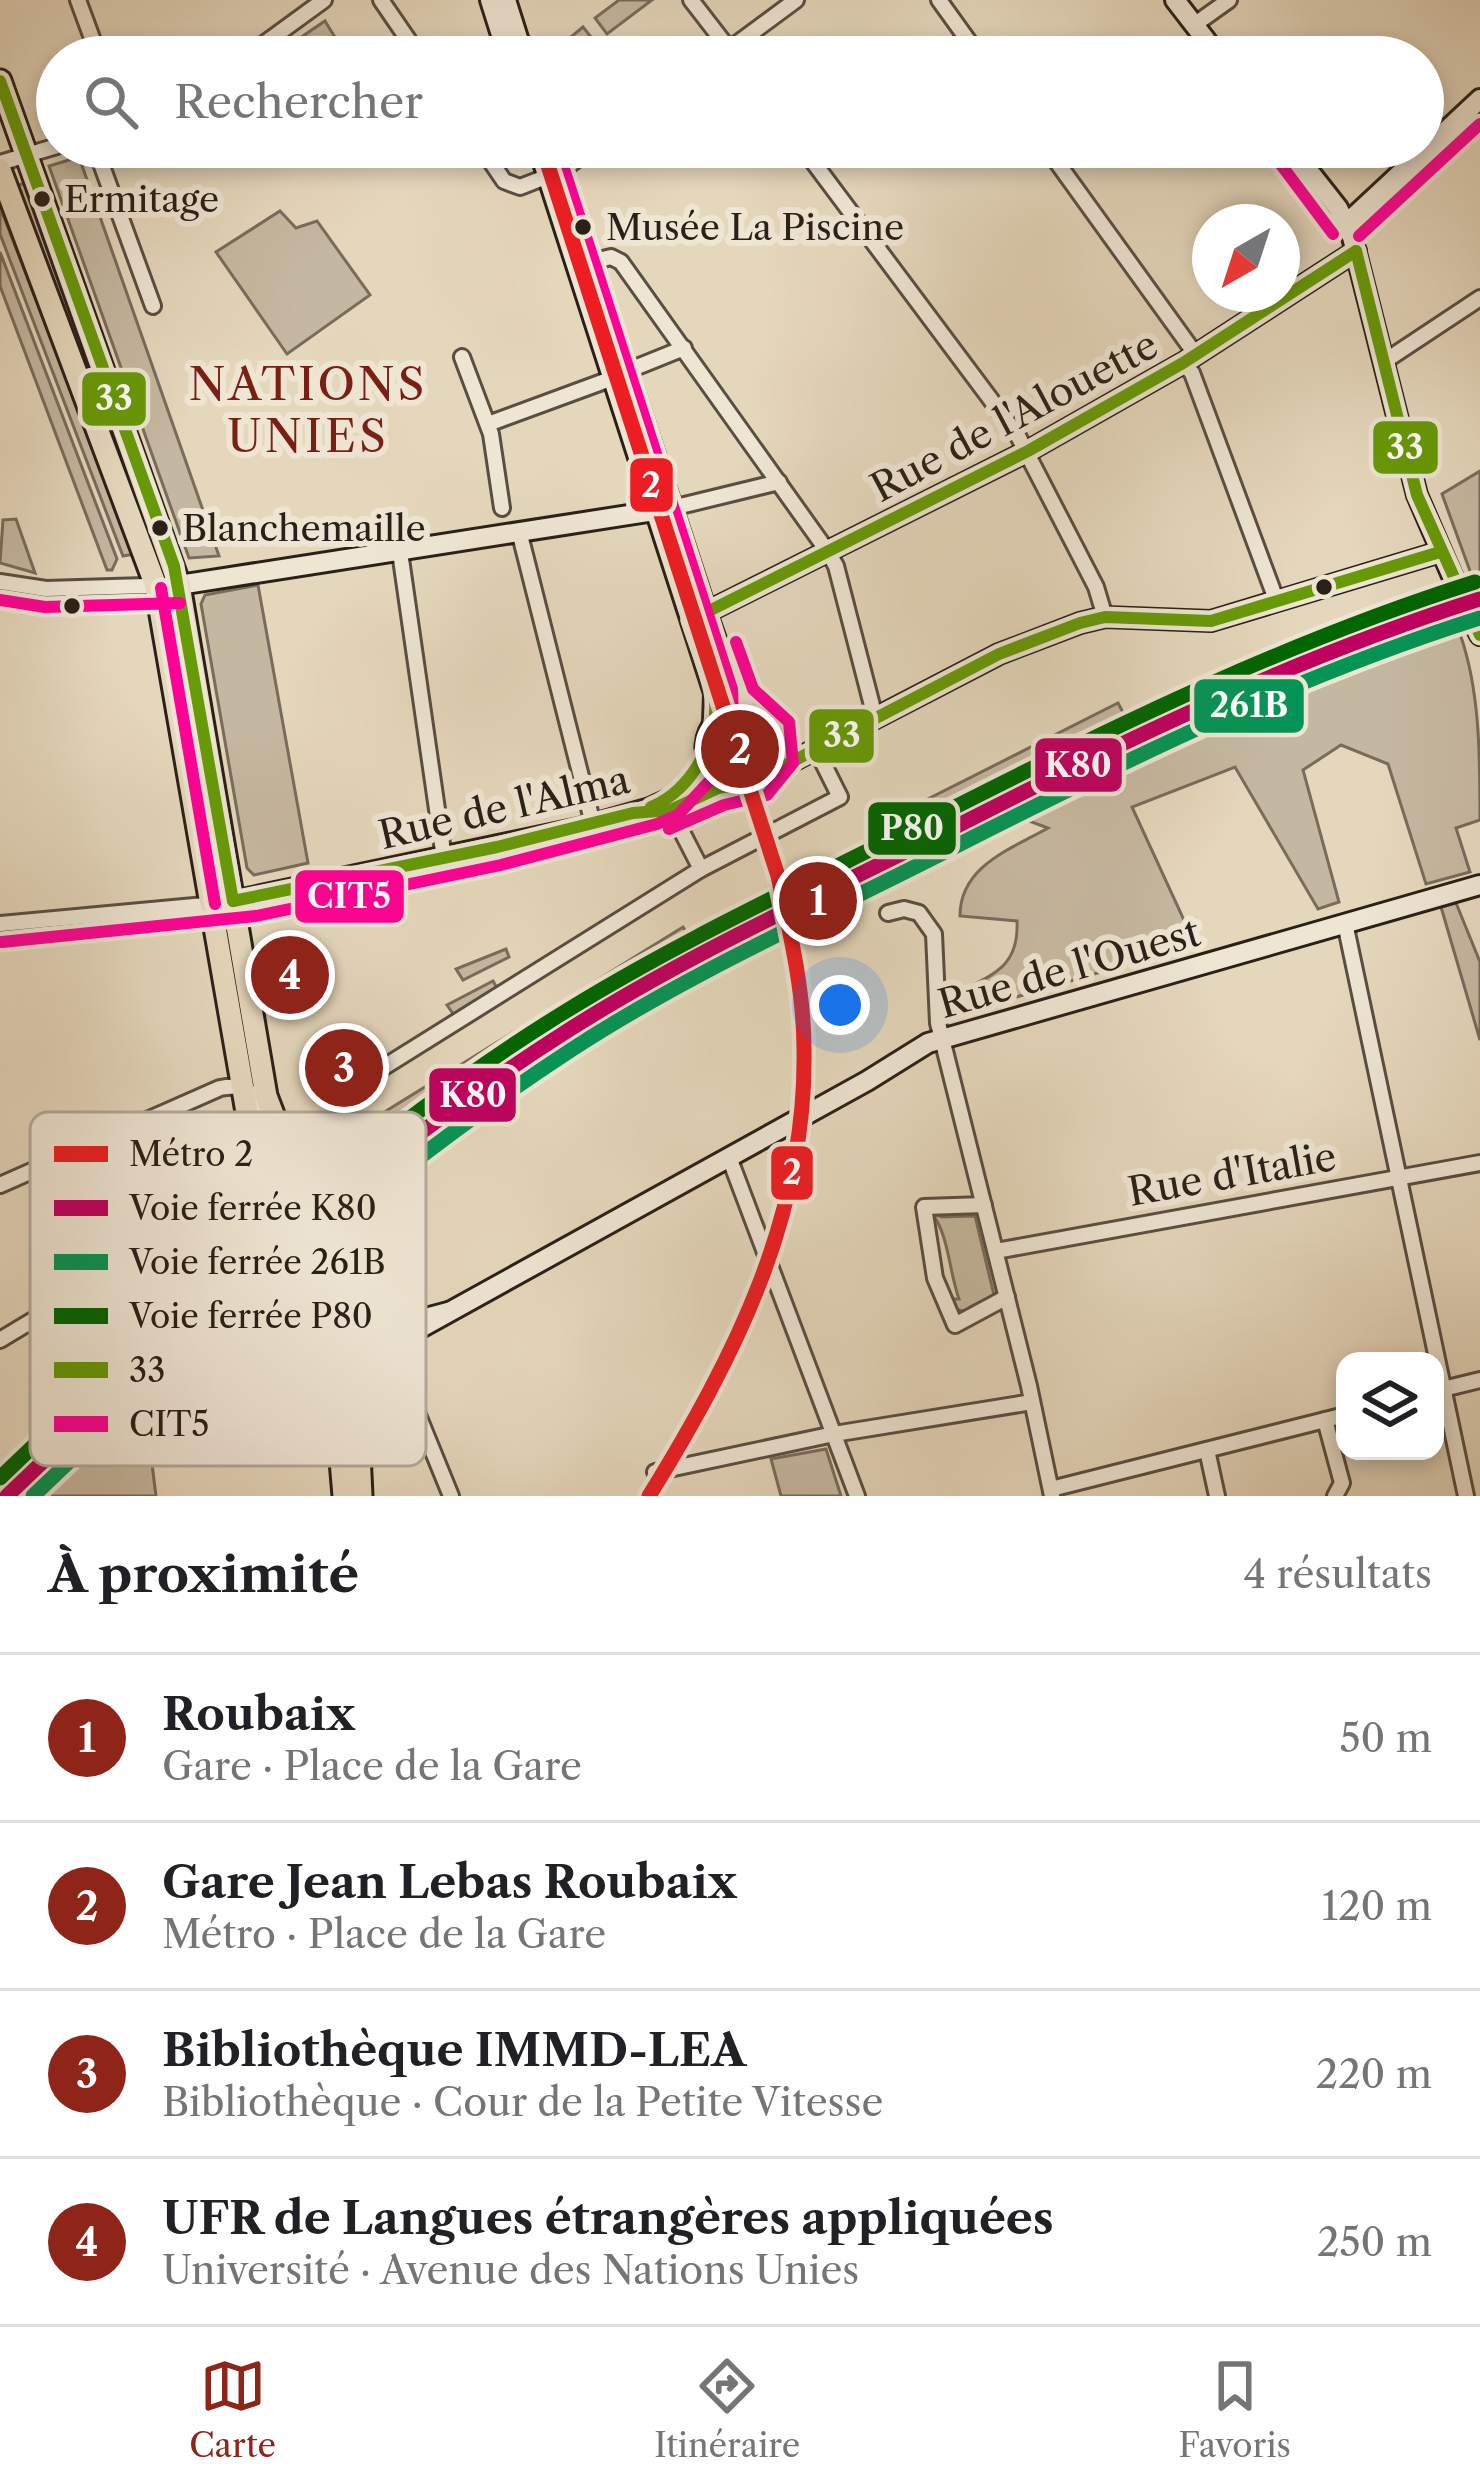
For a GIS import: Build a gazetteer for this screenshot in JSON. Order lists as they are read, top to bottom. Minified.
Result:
{"streets":{"street":["Rue de l'Alouette","Rue de l'Alma","Rue de l'Ouest","Rue d'Italie"]},"districts":["NATIONS UNIES"],"places":["Ermitage","Musée La Piscine","Blanchemaille"],"lines":["transit line 33","transit line CIT5","metro line 2","rail line P80","rail line K80","rail line 261B"],"legend":["Métro 2","Voie ferrée K80","Voie ferrée 261B","Voie ferrée P80","33","CIT5"],"north":"bottom left","page":{"search":"Rechercher","pins":["2","1","4","3"],"heading":["À proximité","4 résultats"],"list":[{"mark":"1","name":"Roubaix","note":"Gare · Place de la Gare","value":"50 m"},{"mark":"2","name":"Gare Jean Lebas Roubaix","note":"Métro · Place de la Gare","value":"120 m"},{"mark":"3","name":"Bibliothèque IMMD-LEA","note":"Bibliothèque · Cour de la Petite Vitesse","value":"220 m"},{"mark":"4","name":"UFR de Langues étrangères appliquées","note":"Université · Avenue des Nations Unies","value":"250 m"}],"nav":["Carte","Itinéraire","Favoris"]}}
